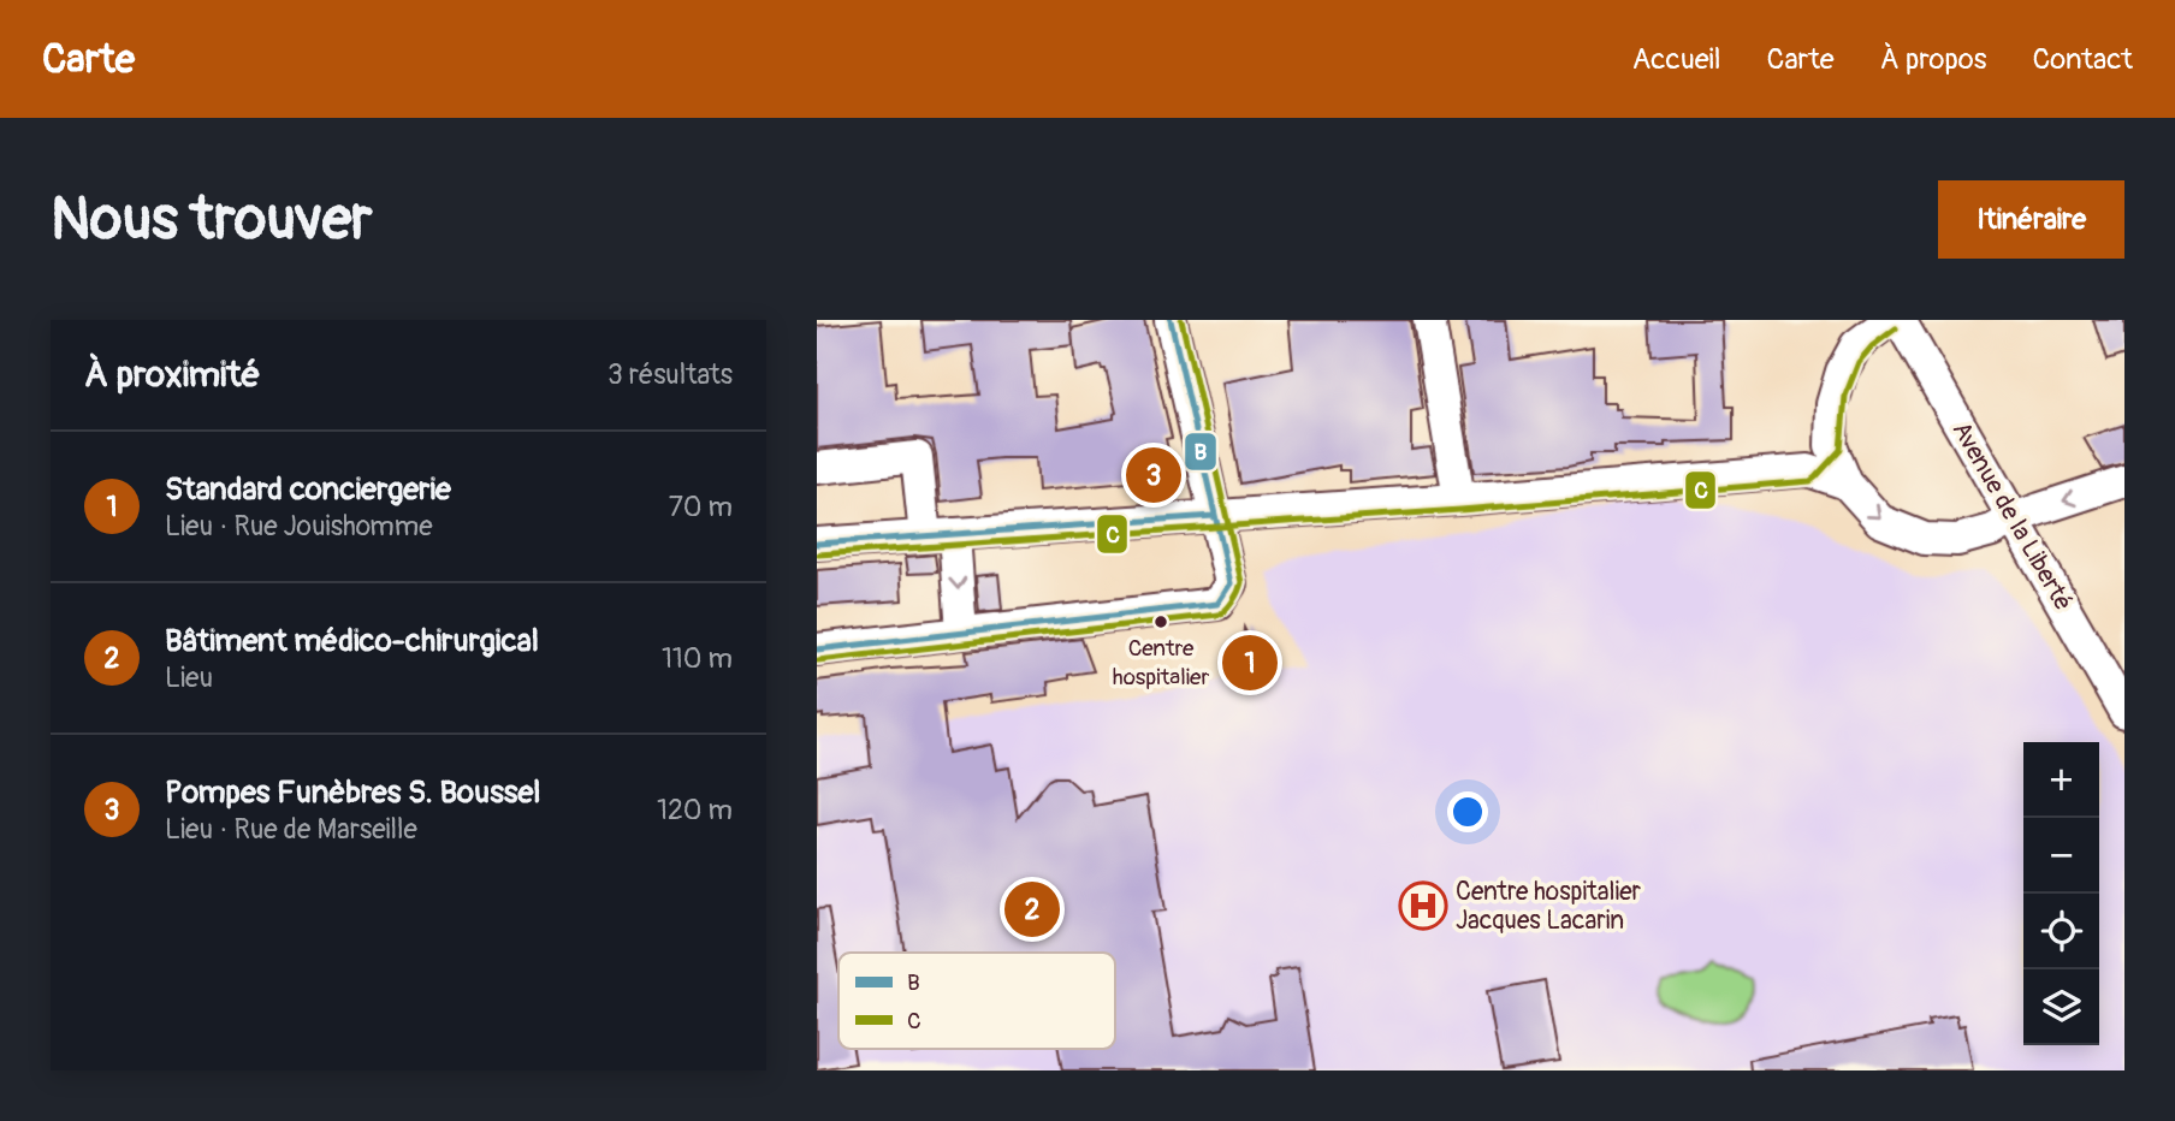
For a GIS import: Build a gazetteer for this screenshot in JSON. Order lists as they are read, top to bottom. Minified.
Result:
{"streets":{"street":["Avenue de la Liberté"]},"places":{"other":["Centre hospitalier"],"hospital":["Centre hospitalier Jacques Lacarin"]},"lines":["transit line B","transit line C"],"legend":["B","C"],"page":{"header":"Carte","nav":["Accueil","Carte","À propos","Contact"],"buttons":"Itinéraire","title":"Nous trouver","heading":["À proximité","3 résultats"],"list":[{"mark":"1","name":"Standard conciergerie","note":"Lieu · Rue Jouishomme","value":"70 m"},{"mark":"2","name":"Bâtiment médico-chirurgical","note":"Lieu","value":"110 m"},{"mark":"3","name":"Pompes Funèbres S. Boussel","note":"Lieu · Rue de Marseille","value":"120 m"}],"pins":["3","1","2"],"map_buttons":["+","−"]}}
